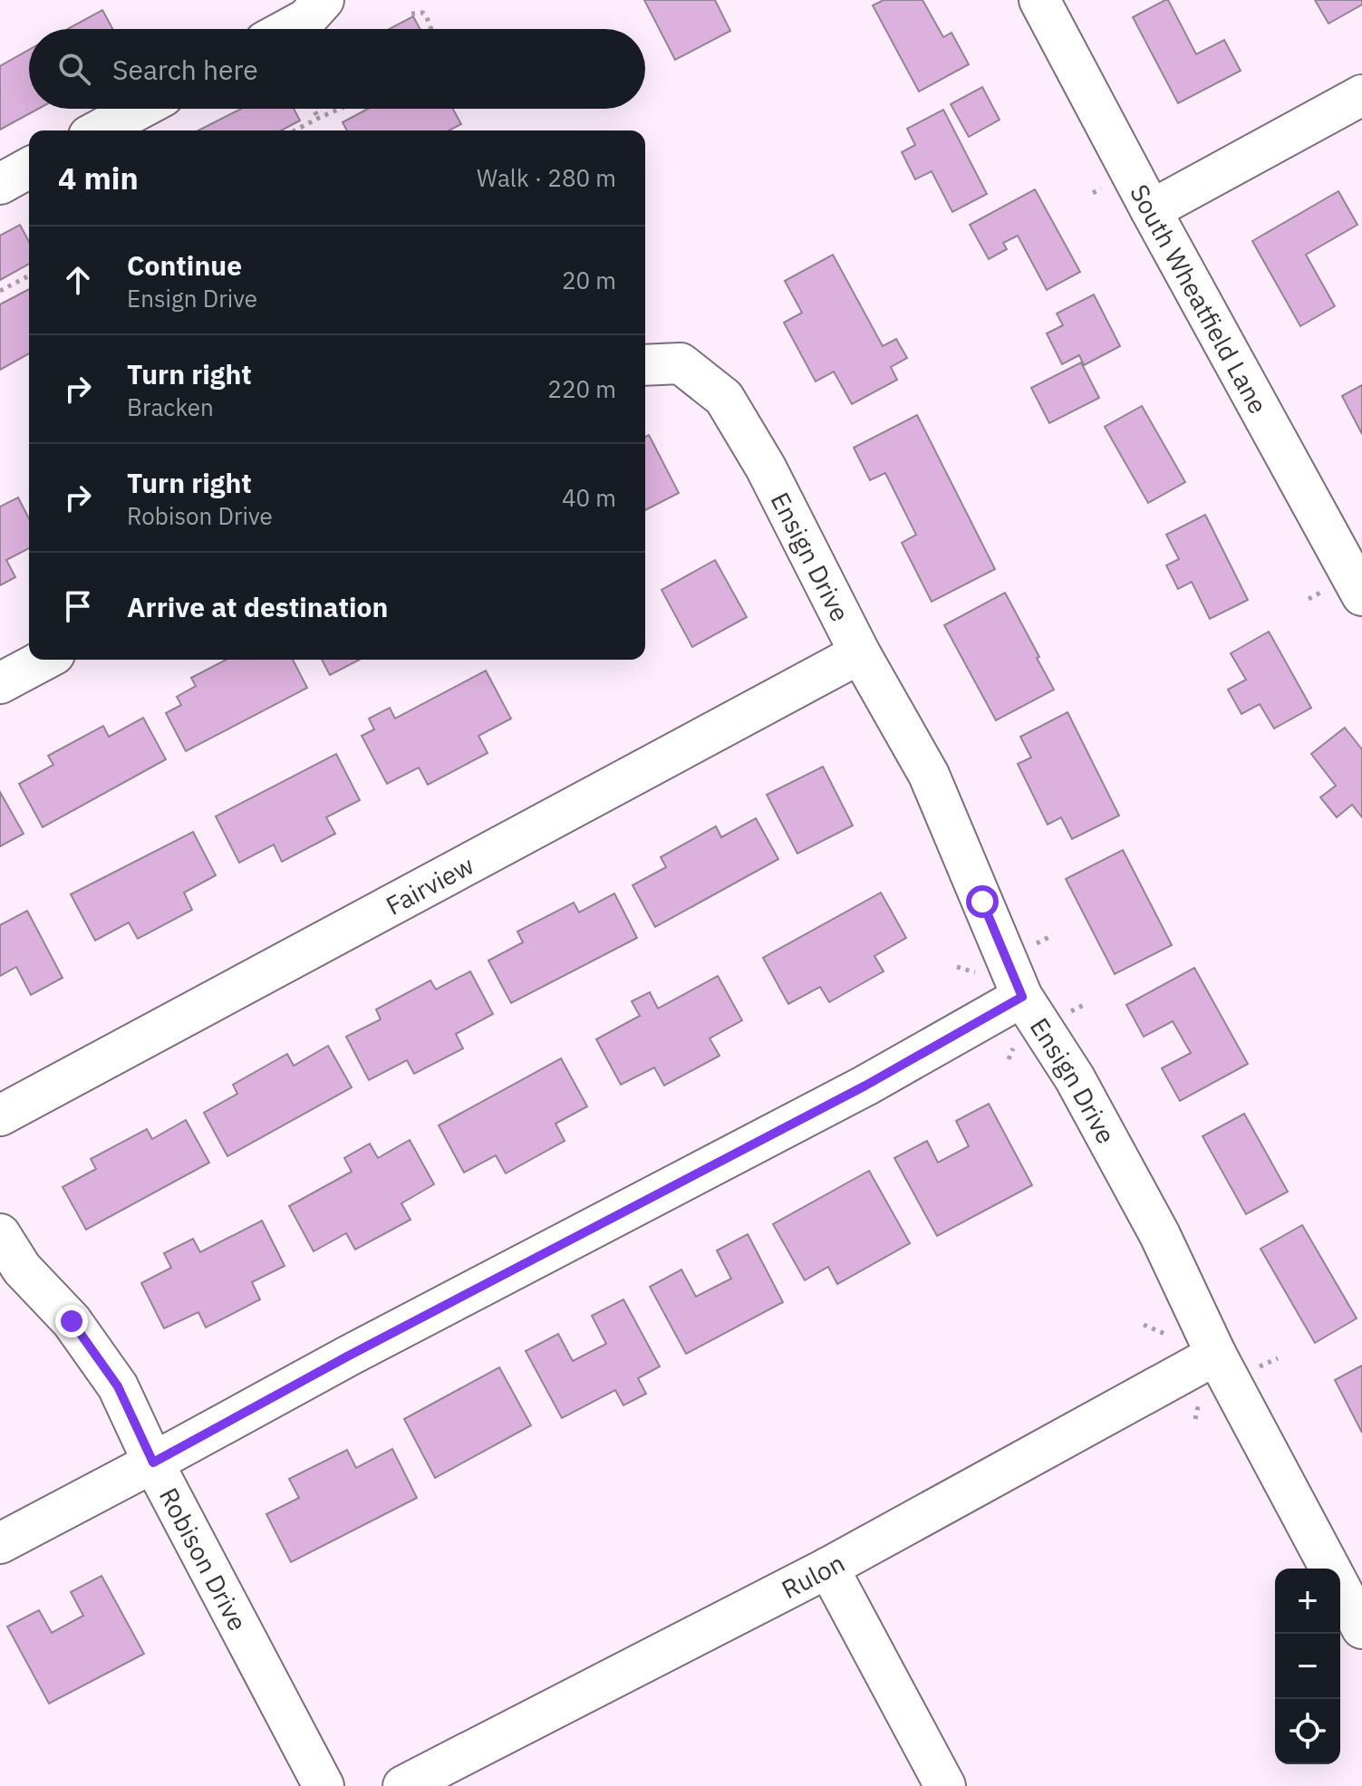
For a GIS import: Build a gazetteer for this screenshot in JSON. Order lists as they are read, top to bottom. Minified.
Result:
{"streets":{"street":["South Wheatfield Lane","Ensign Drive","Fairview","Robison Drive","Rulon"]},"crossings":[["Ensign Drive","Fairview"],["Ensign Drive","Rulon"]],"page":{"search":"Search here","heading":["4 min","Walk · 280 m"],"list":[["Continue","Ensign Drive","20 m"],["Turn right","Bracken","220 m"],["Turn right","Robison Drive","40 m"],"Arrive at destination"],"map_buttons":["+","−"]}}
